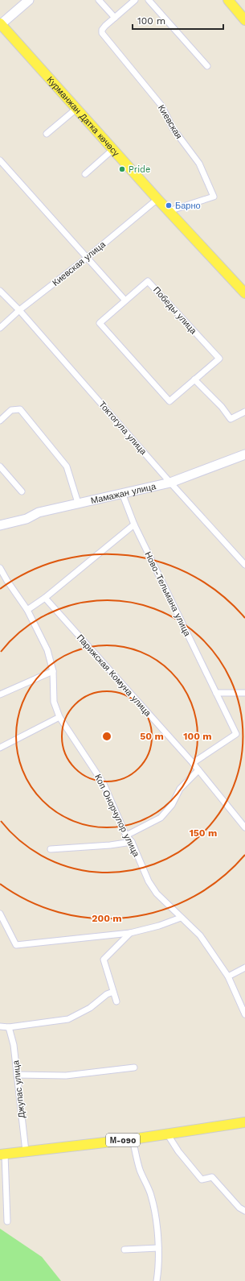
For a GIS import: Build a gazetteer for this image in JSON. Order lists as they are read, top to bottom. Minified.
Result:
{"streets":{"main road":["Курманжан Датка көчөсү","М-090"],"street":["Киевская","Киевская улица","Победы улица","Токтогула улица","Мамажан улица","Ново-Тельмана улица","Парижская Комуна улица","Коп Онорчулор улица","Джупас улица"]},"crossings":[["Курманжан Датка көчөсү","Киевская"],["Курманжан Датка көчөсү","Киевская улица"],["Киевская улица","Токтогула улица"],["Токтогула улица","Мамажан улица"],["Мамажан улица","Ново-Тельмана улица"],["Ново-Тельмана улица","Парижская Комуна улица"],["Джупас улица","М-090"]],"places":["Pride","Барно"],"scale_bar":"100 m","rings":["50 m","100 m","150 m","200 m"]}
